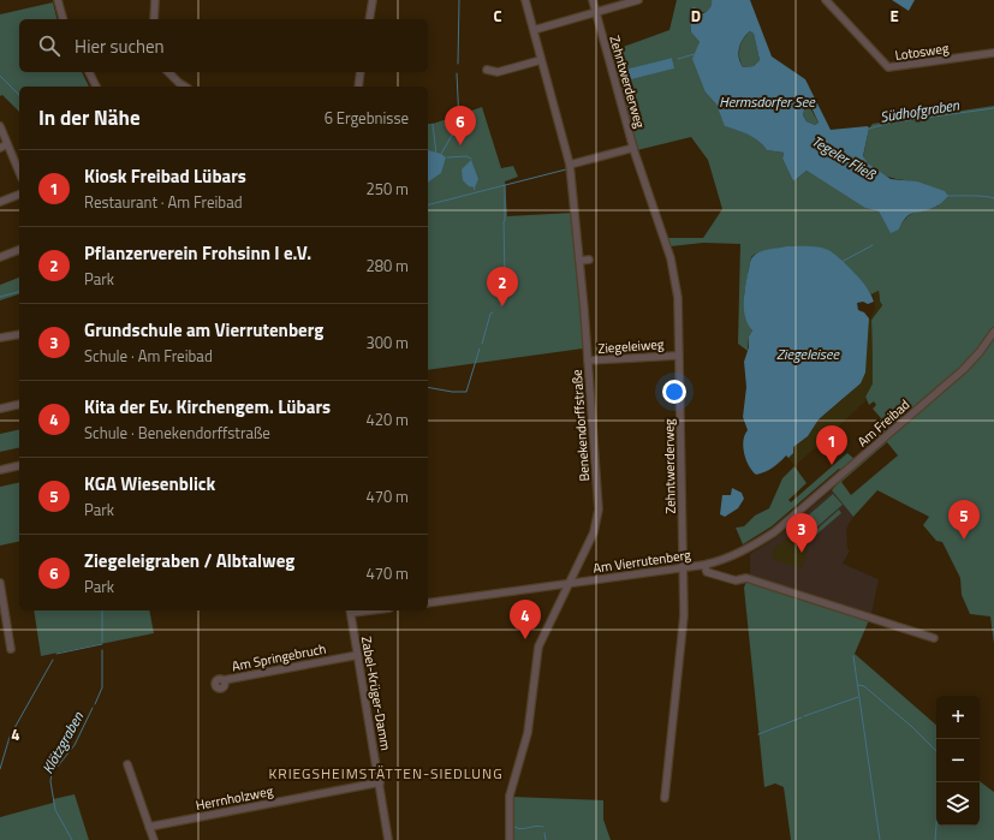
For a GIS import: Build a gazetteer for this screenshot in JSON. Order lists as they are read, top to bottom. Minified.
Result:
{"streets":{"street":["Lotosweg","Zehntwerderweg","Ziegeleiweg","Am Freibad","Benekendorffstraße","Am Vierrutenberg","Am Springebruch","Zabel-Krüger-Damm","Herrnholzweg"]},"crossings":[["Zehntwerderweg","Am Vierrutenberg"],["Ziegeleiweg","Benekendorffstraße"],["Am Freibad","Am Vierrutenberg"],["Benekendorffstraße","Am Vierrutenberg"],["Am Springebruch","Zabel-Krüger-Damm"],["Zabel-Krüger-Damm","Herrnholzweg"]],"districts":["KRIEGSHEIMSTÄTTEN-SIEDLUNG"],"water":["Hermsdorfer See","Südhofgraben","Tegeler Fließ","Ziegeleisee","Klötzgraben"],"page":{"search":"Hier suchen","heading":["In der Nähe","6 Ergebnisse"],"pins":["6","2","1","5","3","4"],"list":[{"mark":"1","name":"Kiosk Freibad Lübars","note":"Restaurant · Am Freibad","value":"250 m"},{"mark":"2","name":"Pflanzerverein Frohsinn I e.V.","note":"Park","value":"280 m"},{"mark":"3","name":"Grundschule am Vierrutenberg","note":"Schule · Am Freibad","value":"300 m"},{"mark":"4","name":"Kita der Ev. Kirchengem. Lübars","note":"Schule · Benekendorffstraße","value":"420 m"},{"mark":"5","name":"KGA Wiesenblick","note":"Park","value":"470 m"},{"mark":"6","name":"Ziegeleigraben / Albtalweg","note":"Park","value":"470 m"}],"map_buttons":["+","−"]},"grid":{"columns":["C","D","E"],"rows":["4"]}}
